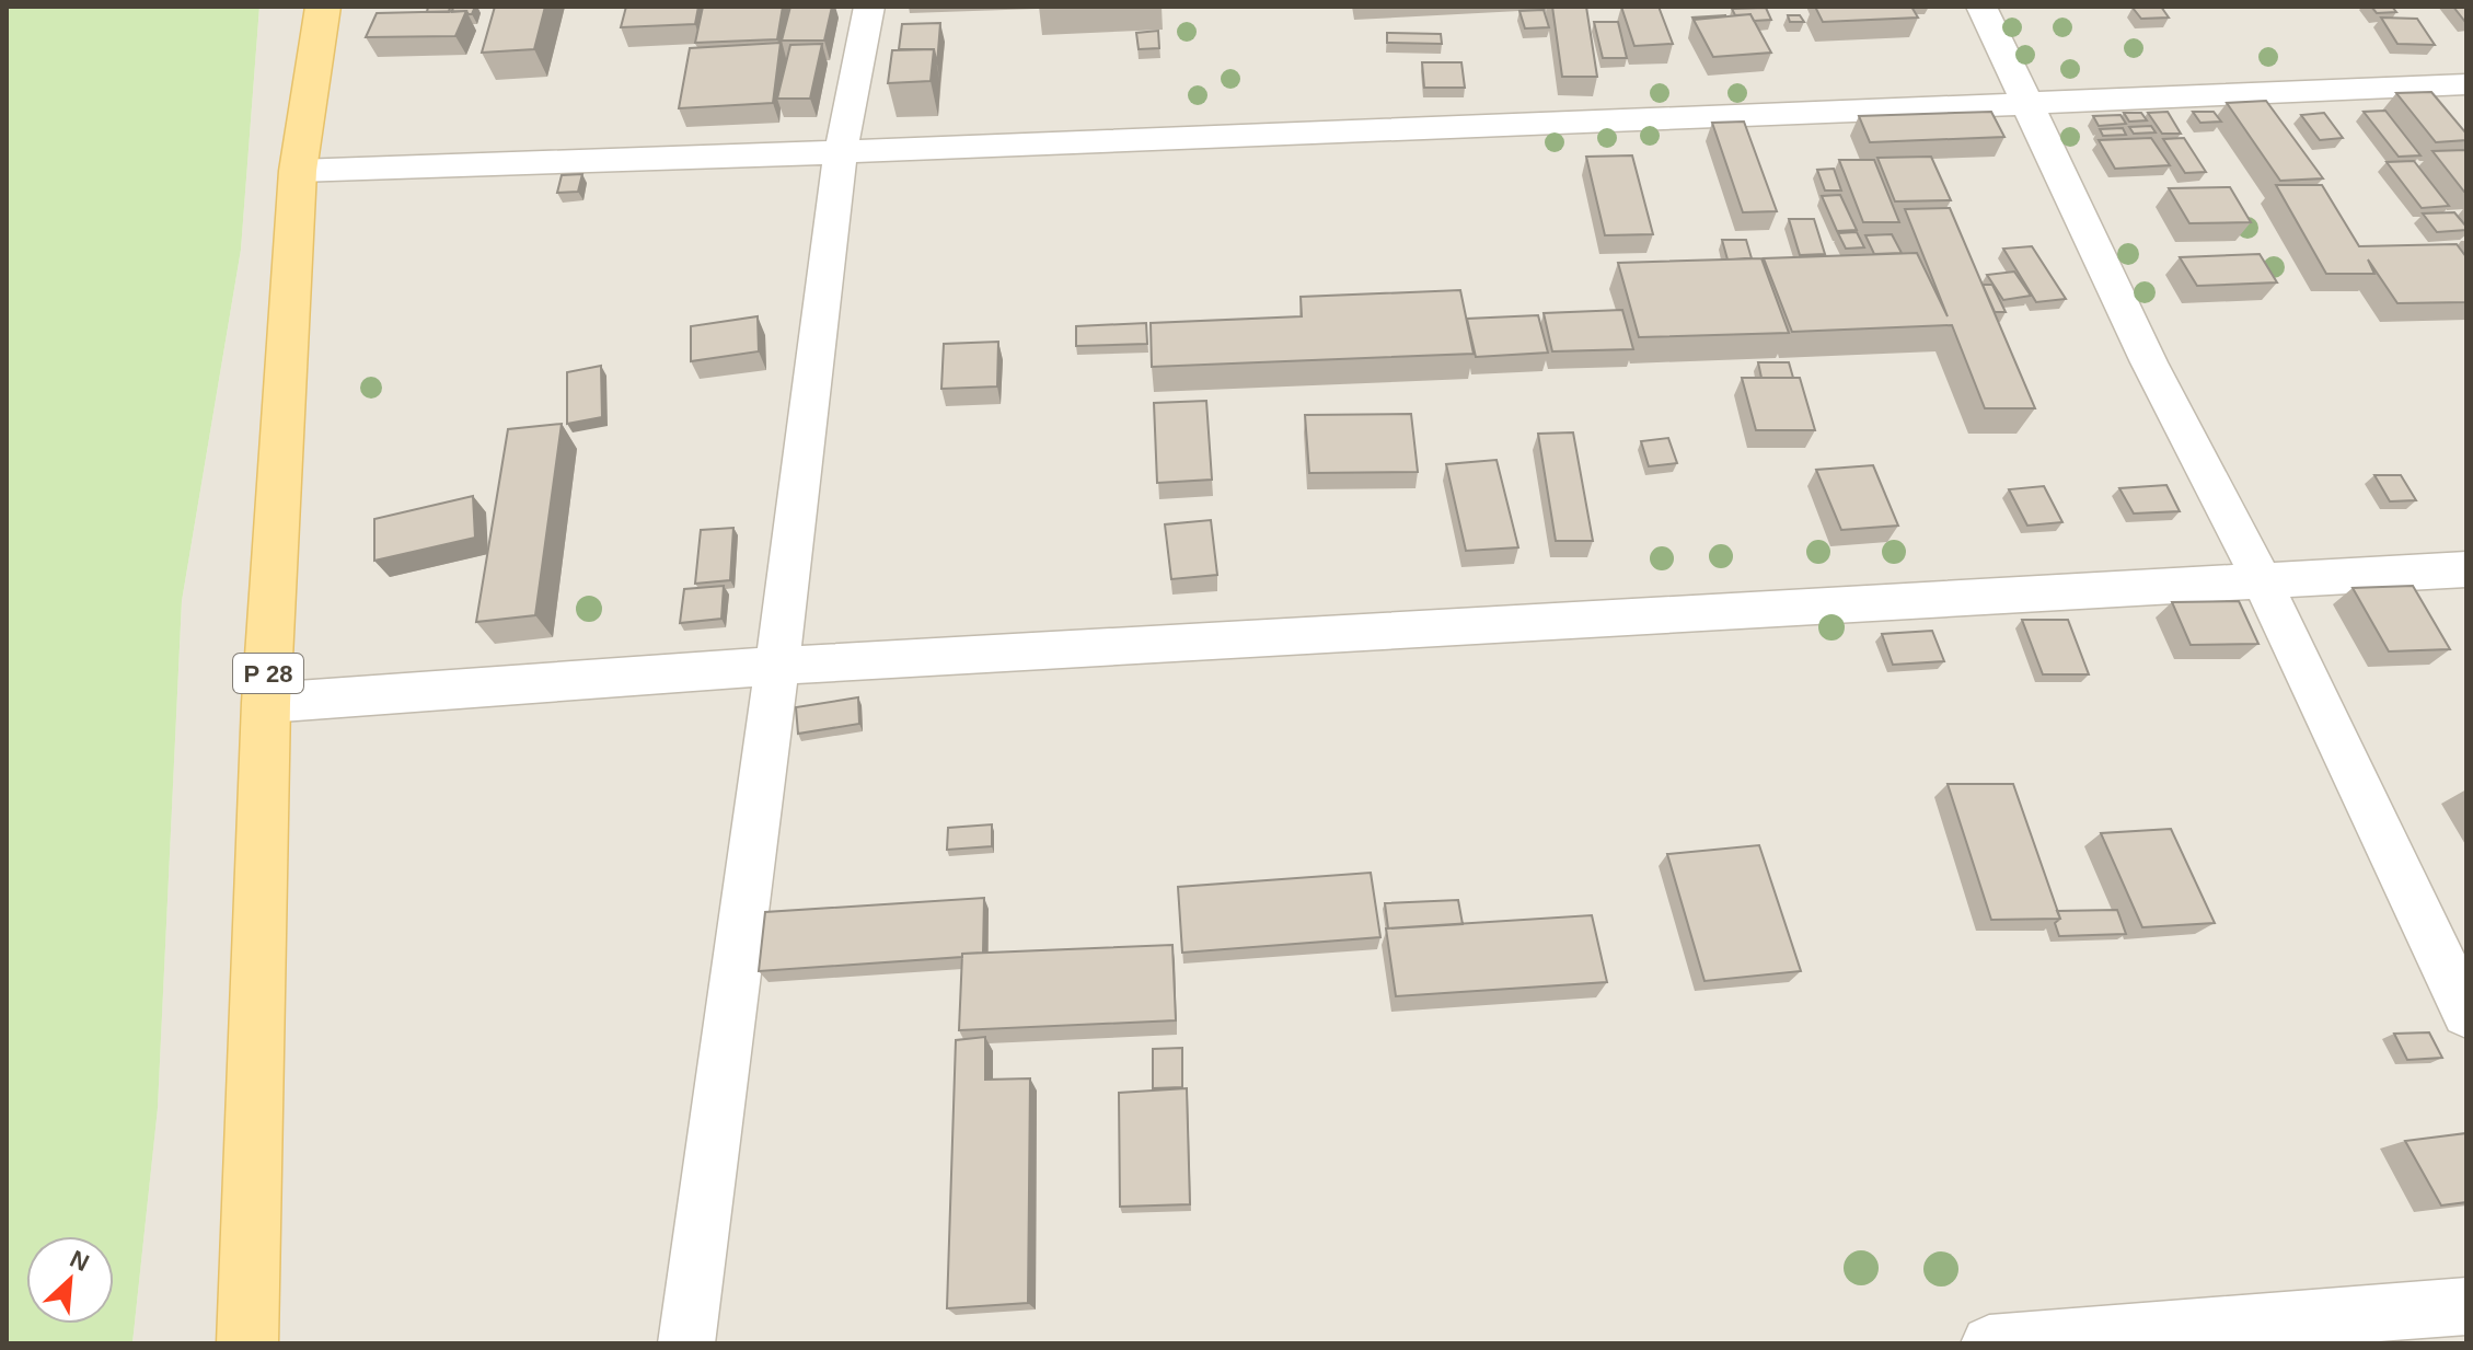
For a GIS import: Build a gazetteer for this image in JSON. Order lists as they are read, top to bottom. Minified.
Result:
{"streets":{"main road":["P 28"]},"north":"top right"}
